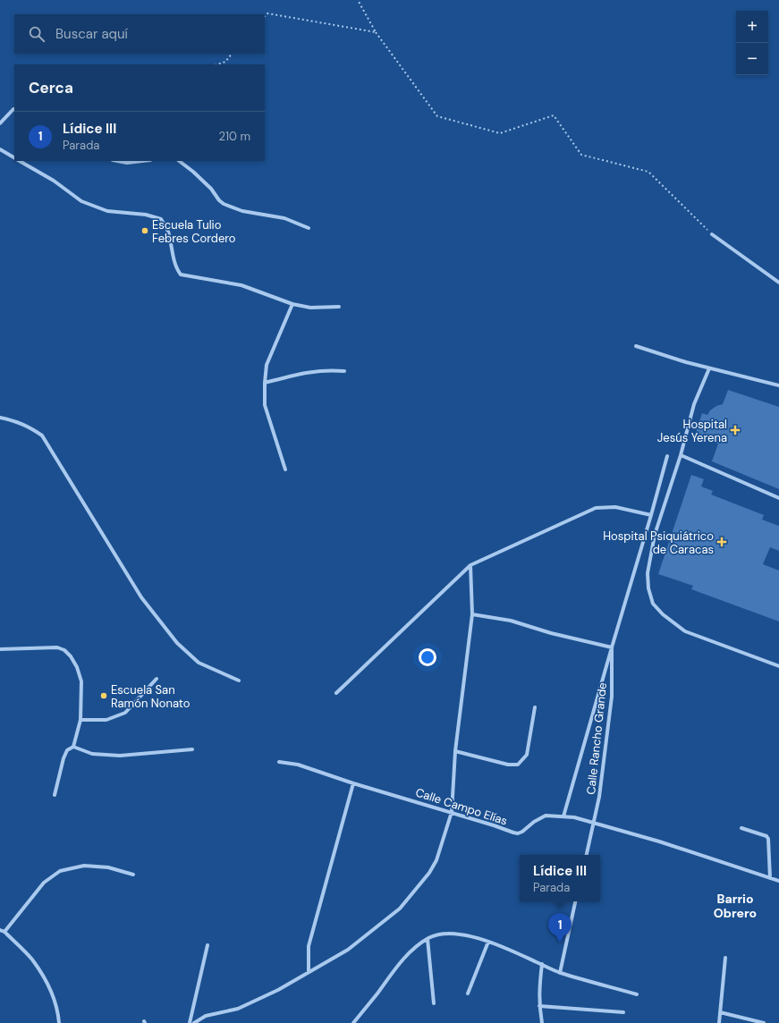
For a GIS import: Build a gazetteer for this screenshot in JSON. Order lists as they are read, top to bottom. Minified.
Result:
{"streets":{"street":["Calle Rancho Grande","Calle Campo Elías"]},"crossings":[["Calle Rancho Grande","Calle Campo Elías"]],"districts":["Barrio Obrero"],"places":{"other":["Escuela Tulio Febres Cordero","Escuela San Ramón Nonato"],"health":["Hospital Jesús Yerena","Hospital Psiquiátrico de Caracas"]},"page":{"map_buttons":["+","−"],"search":"Buscar aquí","heading":"Cerca","list":[{"mark":"1","name":"Lídice III","note":"Parada","value":"210 m"}],"popup":["Lídice III","Parada"],"pins":"1"}}
